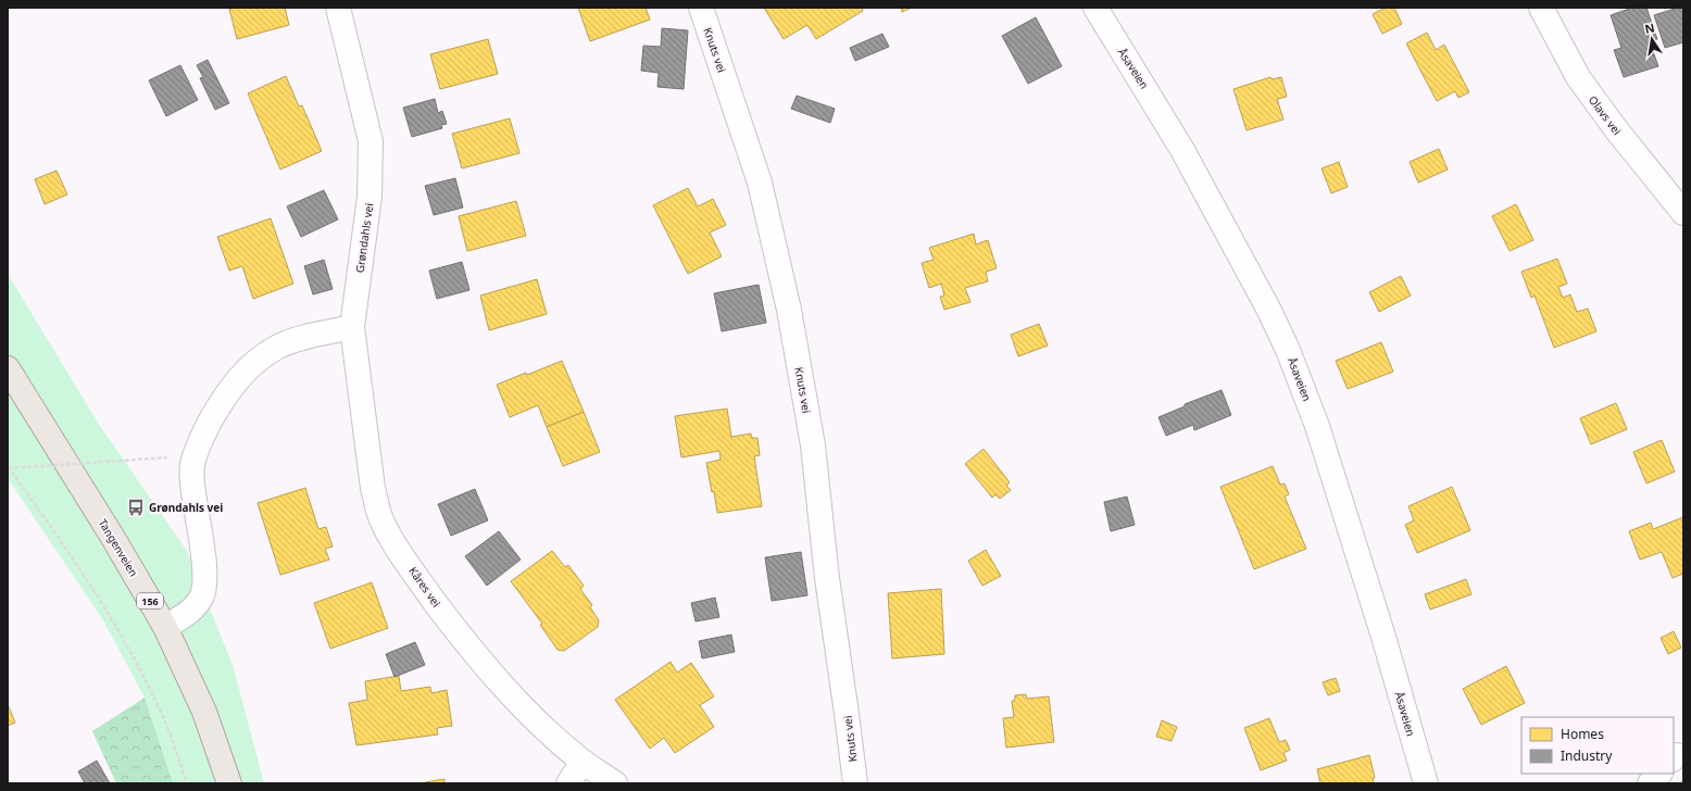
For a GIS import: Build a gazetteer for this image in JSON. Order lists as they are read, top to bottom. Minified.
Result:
{"streets":{"main road":["Tangenveien","156"],"street":["Knuts vei","Åsaveien","Olavs vei","Grøndahls vei","Kåres vei"]},"crossings":[["Grøndahls vei","Kåres vei"]],"places":{"bus stop":["Grøndahls vei"]},"legend":["Homes","Industry"],"north":"top"}
